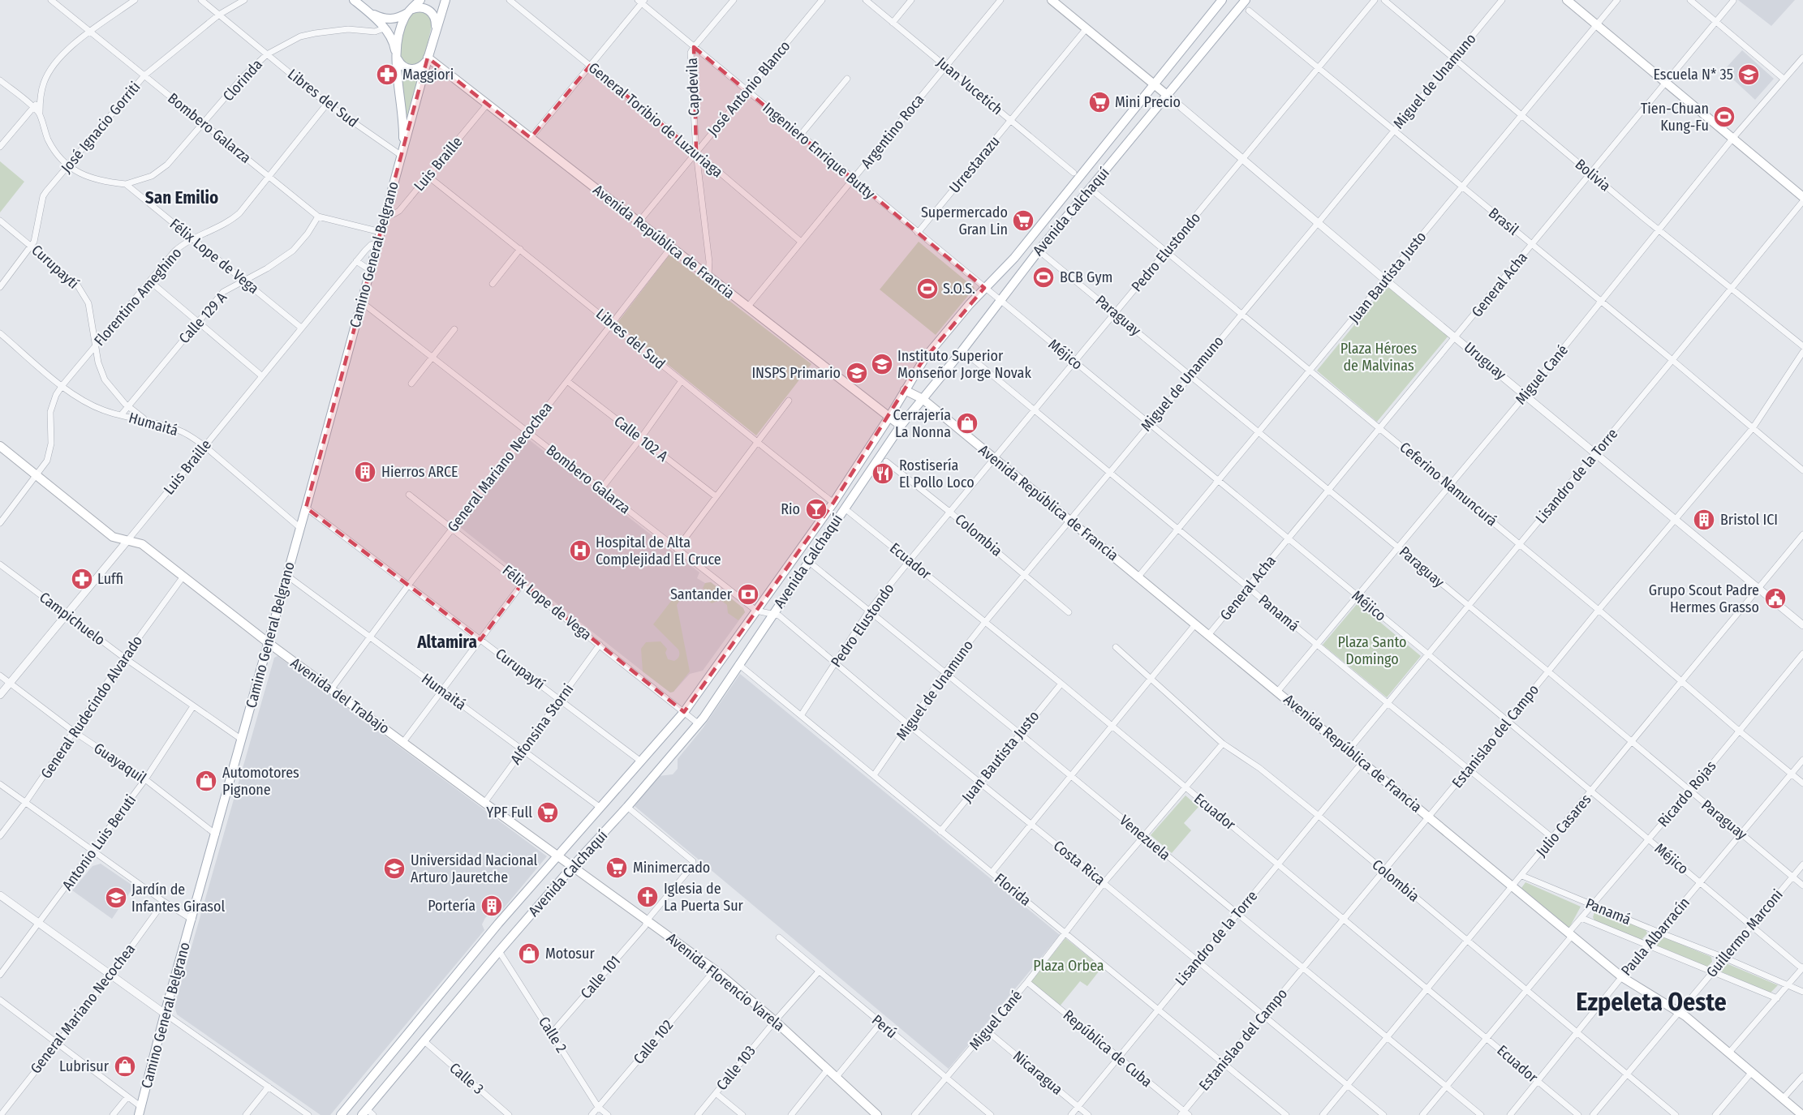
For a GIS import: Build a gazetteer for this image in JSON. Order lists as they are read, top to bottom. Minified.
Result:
{"streets":{"main road":["Avenida Calchaquí","Avenida República de Francia","Camino General Belgrano","Avenida del Trabajo","Avenida Florencio Varela"],"street":["Clorinda","Miguel de Unamuno","Juan Vucetich","Capdevila","José Antonio Blanco","Libres del Sud","General Toribio de Luzuriaga","José Ignacio Gorriti","Bombero Galarza","Argentino Roca","Ingeniero Enrique Butty","Luis Braille","Urrestarazu","Bolivia","Brasil","Pedro Elustondo","Félix Lope de Vega","Curupaytí","Juan Bautista Justo","General Acha","Florentino Ameghino","Paraguay","Calle 129 A","Méjico","Uruguay","Miguel Cané","Humaitá","Calle 102 A","General Mariano Necochea","Lisandro de la Torre","Ceferino Namuncurá","Colombia","Ecuador","Panamá","Campichuelo","General Rudecindo Alvarado","Alfonsina Storni","Estanislao del Campo","Guayaquil","Ricardo Rojas","Julio Casares","Venezuela","Antonio Luis Beruti","Costa Rica","Florida","Guillermo Marconi","Paula Albarracín","Calle 101","Perú","Calle 2","Calle 102","República de Cuba","Calle 103","Nicaragua","Calle 3"]},"crossings":[["Clorinda","Libres del Sud"],["Clorinda","Bombero Galarza"],["Clorinda","Félix Lope de Vega"],["Miguel de Unamuno","Bolivia"],["Miguel de Unamuno","Brasil"],["Miguel de Unamuno","Avenida República de Francia"],["Miguel de Unamuno","Paraguay"],["Miguel de Unamuno","Méjico"],["Miguel de Unamuno","Uruguay"],["Miguel de Unamuno","Ceferino Namuncurá"],["Miguel de Unamuno","Colombia"],["Miguel de Unamuno","Ecuador"],["Miguel de Unamuno","Panamá"],["Miguel de Unamuno","Venezuela"],["Miguel de Unamuno","Costa Rica"],["Miguel de Unamuno","Florida"],["Juan Vucetich","Argentino Roca"],["Juan Vucetich","Urrestarazu"],["Capdevila","José Antonio Blanco"],["Capdevila","General Toribio de Luzuriaga"],["Capdevila","Ingeniero Enrique Butty"],["Capdevila","Avenida República de Francia"],["José Antonio Blanco","General Toribio de Luzuriaga"],["José Antonio Blanco","Ingeniero Enrique Butty"],["José Antonio Blanco","Avenida República de Francia"],["Libres del Sud","José Ignacio Gorriti"],["Libres del Sud","Luis Braille"],["Libres del Sud","Avenida Calchaquí"],["Libres del Sud","Camino General Belgrano"],["Libres del Sud","Florentino Ameghino"],["Libres del Sud","General Mariano Necochea"],["General Toribio de Luzuriaga","Argentino Roca"],["José Ignacio Gorriti","Bombero Galarza"],["José Ignacio Gorriti","Curupaytí"],["Bombero Galarza","Avenida Calchaquí"],["Bombero Galarza","Camino General Belgrano"],["Bombero Galarza","Florentino Ameghino"],["Bombero Galarza","Calle 129 A"],["Bombero Galarza","General Mariano Necochea"],["Bombero Galarza","Costa Rica"],["Argentino Roca","Ingeniero Enrique Butty"],["Argentino Roca","Avenida República de Francia"],["Ingeniero Enrique Butty","Urrestarazu"],["Ingeniero Enrique Butty","Avenida Calchaquí"],["Ingeniero Enrique Butty","Méjico"],["Luis Braille","Avenida República de Francia"],["Luis Braille","Camino General Belgrano"],["Luis Braille","Félix Lope de Vega"],["Luis Braille","Humaitá"],["Luis Braille","Campichuelo"],["Luis Braille","Avenida del Trabajo"],["Luis Braille","Guayaquil"],["Bolivia","Juan Bautista Justo"],["Bolivia","General Acha"],["Bolivia","Miguel Cané"],["Bolivia","Lisandro de la Torre"],["Avenida Calchaquí","Avenida República de Francia"],["Avenida Calchaquí","Félix Lope de Vega"],["Avenida Calchaquí","Curupaytí"],["Avenida Calchaquí","Paraguay"],["Avenida Calchaquí","Méjico"],["Avenida Calchaquí","Uruguay"],["Avenida Calchaquí","Humaitá"],["Avenida Calchaquí","Ceferino Namuncurá"],["Avenida Calchaquí","Panamá"],["Avenida Calchaquí","Avenida del Trabajo"],["Avenida Calchaquí","Venezuela"],["Avenida Calchaquí","Costa Rica"],["Avenida Calchaquí","Florida"],["Avenida Calchaquí","Avenida Florencio Varela"],["Avenida Calchaquí","Calle 2"],["Avenida Calchaquí","Calle 3"],["Brasil","Pedro Elustondo"],["Brasil","Juan Bautista Justo"],["Brasil","General Acha"],["Brasil","Miguel Cané"],["Brasil","Lisandro de la Torre"],["Brasil","Estanislao del Campo"],["Avenida República de Francia","Pedro Elustondo"],["Avenida República de Francia","Camino General Belgrano"],["Avenida República de Francia","Juan Bautista Justo"],["Avenida República de Francia","General Acha"],["Avenida República de Francia","Miguel Cané"],["Avenida República de Francia","General Mariano Necochea"],["Avenida República de Francia","Lisandro de la Torre"],["Avenida República de Francia","Estanislao del Campo"],["Avenida República de Francia","Ricardo Rojas"],["Avenida República de Francia","Julio Casares"],["Avenida República de Francia","Guillermo Marconi"],["Avenida República de Francia","Paula Albarracín"],["Pedro Elustondo","Paraguay"],["Pedro Elustondo","Méjico"],["Pedro Elustondo","Uruguay"],["Pedro Elustondo","Ceferino Namuncurá"],["Pedro Elustondo","Colombia"],["Pedro Elustondo","Ecuador"],["Pedro Elustondo","Panamá"],["Pedro Elustondo","Venezuela"],["Pedro Elustondo","Costa Rica"],["Pedro Elustondo","Florida"],["Camino General Belgrano","Curupaytí"],["Camino General Belgrano","Humaitá"],["Camino General Belgrano","Campichuelo"],["Camino General Belgrano","Avenida del Trabajo"],["Camino General Belgrano","Guayaquil"],["Félix Lope de Vega","Florentino Ameghino"],["Félix Lope de Vega","Calle 129 A"],["Félix Lope de Vega","General Mariano Necochea"],["Félix Lope de Vega","Alfonsina Storni"],["Curupaytí","Florentino Ameghino"],["Curupaytí","Calle 129 A"],["Curupaytí","Humaitá"],["Curupaytí","General Mariano Necochea"],["Curupaytí","Alfonsina Storni"],["Juan Bautista Justo","Paraguay"],["Juan Bautista Justo","Méjico"],["Juan Bautista Justo","Uruguay"],["Juan Bautista Justo","Ceferino Namuncurá"],["Juan Bautista Justo","Ecuador"],["Juan Bautista Justo","Panamá"],["Juan Bautista Justo","Venezuela"],["Juan Bautista Justo","Costa Rica"],["Juan Bautista Justo","Florida"],["General Acha","Paraguay"],["General Acha","Méjico"],["General Acha","Uruguay"],["General Acha","Ceferino Namuncurá"],["General Acha","Panamá"],["Florentino Ameghino","Humaitá"],["Florentino Ameghino","Avenida del Trabajo"],["Paraguay","Miguel Cané"],["Paraguay","Lisandro de la Torre"],["Paraguay","Estanislao del Campo"],["Paraguay","Ricardo Rojas"],["Paraguay","Julio Casares"],["Paraguay","Guillermo Marconi"],["Paraguay","Paula Albarracín"],["Calle 129 A","Humaitá"],["Méjico","Miguel Cané"],["Méjico","Lisandro de la Torre"],["Méjico","Estanislao del Campo"],["Méjico","Ricardo Rojas"],["Méjico","Julio Casares"],["Méjico","Guillermo Marconi"],["Méjico","Paula Albarracín"],["Uruguay","Miguel Cané"],["Uruguay","Lisandro de la Torre"],["Uruguay","Estanislao del Campo"],["Uruguay","Julio Casares"],["Miguel Cané","Ceferino Namuncurá"],["Miguel Cané","Colombia"],["Miguel Cané","Ecuador"],["Miguel Cané","Panamá"],["Miguel Cané","Venezuela"],["Miguel Cané","Costa Rica"],["Miguel Cané","Florida"],["Miguel Cané","Perú"],["Miguel Cané","República de Cuba"],["Miguel Cané","Nicaragua"],["Humaitá","General Mariano Necochea"],["Humaitá","Alfonsina Storni"],["Calle 102 A","General Mariano Necochea"],["General Mariano Necochea","Avenida del Trabajo"],["Lisandro de la Torre","Ceferino Namuncurá"],["Lisandro de la Torre","Colombia"],["Lisandro de la Torre","Ecuador"],["Lisandro de la Torre","Panamá"],["Lisandro de la Torre","Venezuela"],["Lisandro de la Torre","Costa Rica"],["Lisandro de la Torre","Florida"],["Lisandro de la Torre","República de Cuba"],["Lisandro de la Torre","Nicaragua"],["Ceferino Namuncurá","Estanislao del Campo"],["Ceferino Namuncurá","Ricardo Rojas"],["Ceferino Namuncurá","Julio Casares"],["Ceferino Namuncurá","Paula Albarracín"],["Colombia","Estanislao del Campo"],["Colombia","Ricardo Rojas"],["Colombia","Julio Casares"],["Colombia","Guillermo Marconi"],["Colombia","Paula Albarracín"],["Ecuador","Estanislao del Campo"],["Ecuador","Ricardo Rojas"],["Ecuador","Julio Casares"],["Ecuador","Paula Albarracín"],["Panamá","Estanislao del Campo"],["Panamá","Ricardo Rojas"],["Panamá","Julio Casares"],["Panamá","Guillermo Marconi"],["Panamá","Paula Albarracín"],["Campichuelo","General Rudecindo Alvarado"],["Campichuelo","Antonio Luis Beruti"],["Avenida del Trabajo","General Rudecindo Alvarado"],["Avenida del Trabajo","Alfonsina Storni"],["Avenida del Trabajo","Avenida Florencio Varela"],["General Rudecindo Alvarado","Guayaquil"],["Estanislao del Campo","Venezuela"],["Estanislao del Campo","Costa Rica"],["Estanislao del Campo","Florida"],["Estanislao del Campo","República de Cuba"],["Guayaquil","Antonio Luis Beruti"],["Ricardo Rojas","Venezuela"],["Julio Casares","Venezuela"],["Julio Casares","Costa Rica"],["Calle 101","Avenida Florencio Varela"],["Calle 101","Calle 2"],["Avenida Florencio Varela","Calle 102"],["Avenida Florencio Varela","Calle 103"],["Calle 2","Calle 102"]],"districts":["San Emilio","Altamira","Ezpeleta Oeste"],"parks":["Plaza Héroes de Malvinas","Plaza Santo Domingo","Plaza Orbea"],"places":{"pharmacy":["Maggiori","Luffi"],"school or university":["Escuela N* 35","Instituto Superior Monseñor Jorge Novak","INSPS Primario","Universidad Nacional Arturo Jauretche","Jardín de Infantes Girasol"],"supermarket":["Mini Precio","Supermercado Gran Lin","YPF Full","Minimercado"],"sports":["Tien-Chuan Kung-Fu","BCB Gym","S.O.S."],"shop":["Cerrajería La Nonna","Automotores Pignone","Motosur","Lubrisur"],"building":["Hierros ARCE","Bristol ICI","Portería"],"restaurant":["Rostisería El Pollo Loco"],"bar":["Rio"],"hospital":["Hospital de Alta Complejidad El Cruce"],"bank":["Santander"],"public building":["Grupo Scout Padre Hermes Grasso"],"church":["Iglesia de La Puerta Sur"]}}
